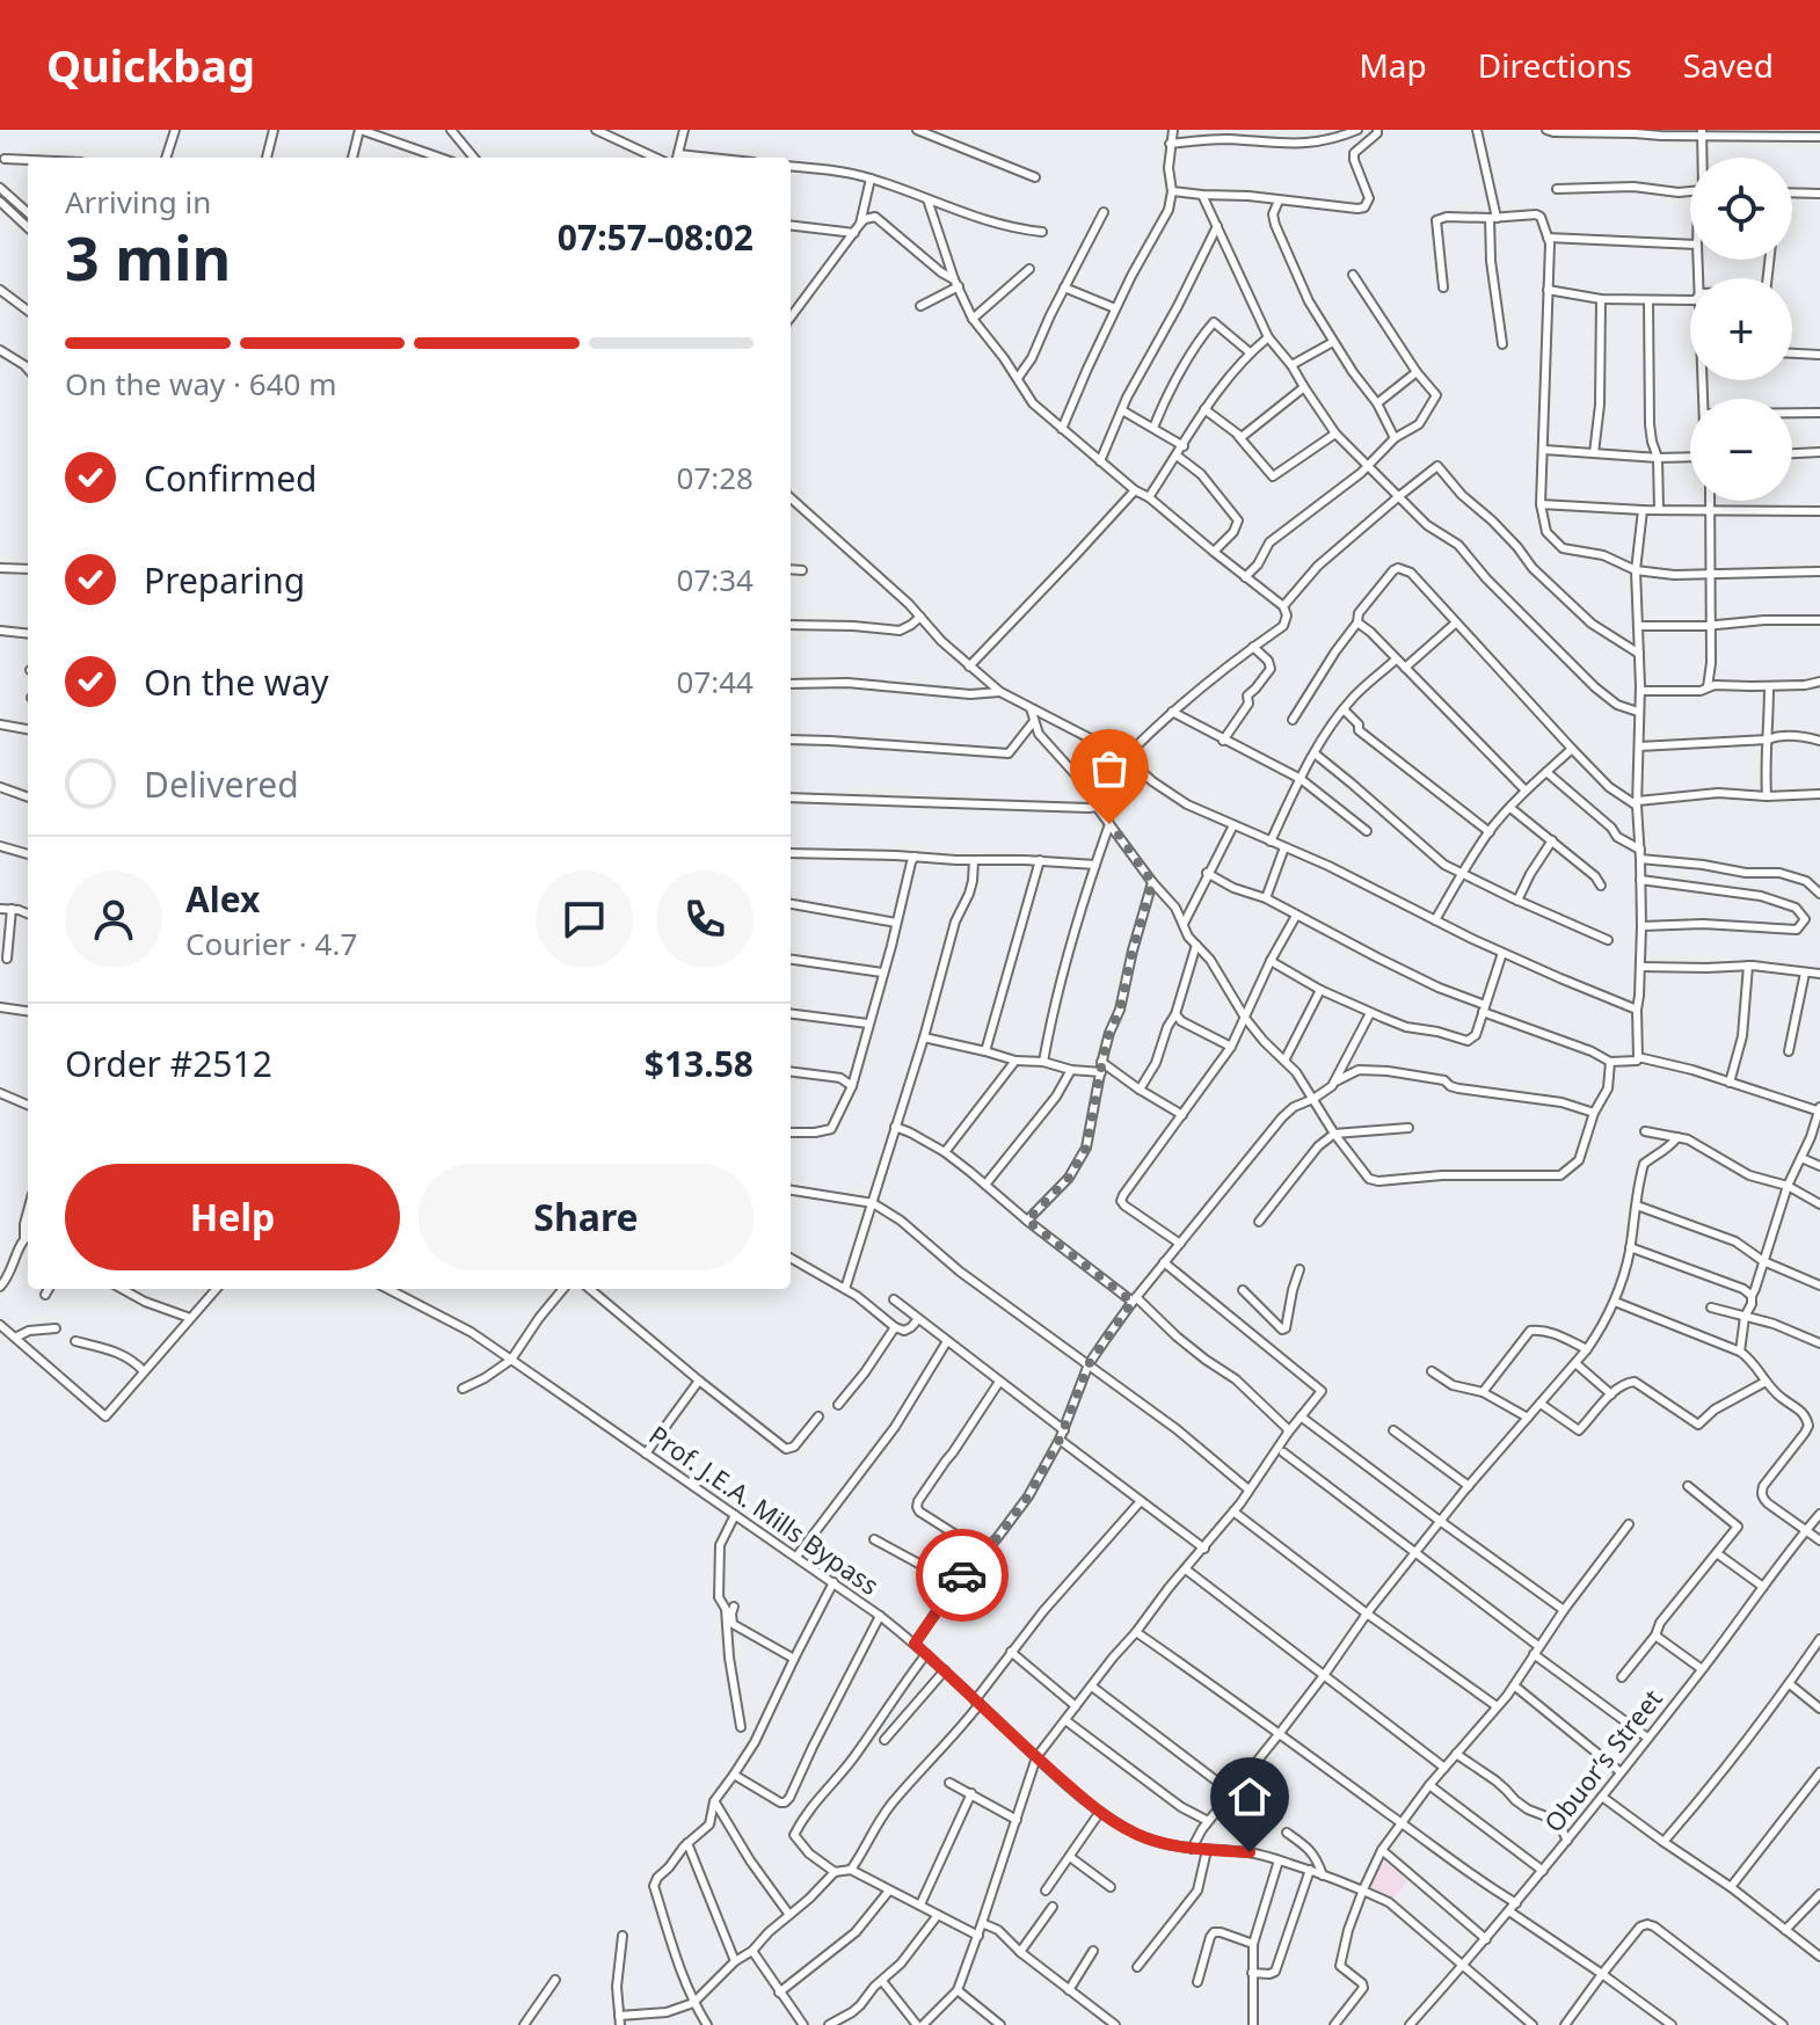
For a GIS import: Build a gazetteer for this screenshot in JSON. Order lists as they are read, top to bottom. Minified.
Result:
{"streets":{"street":["Prof. J.E.A. Mills Bypass","Obuor’s Street"]},"crossings":[["Prof. J.E.A. Mills Bypass","Obuor’s Street"]],"page":{"header":"Quickbag","nav":["Map","Directions","Saved"],"map_buttons":["+","−"],"heading":["3 min","Arriving in","07:57–08:02"],"panel":["Alex","Courier · 4.7","Order #2512","$13.58"],"bar":"On the way · 640 m","list":[["Confirmed","07:28"],["Preparing","07:34"],["On the way","07:44"],"Delivered"],"buttons":["Help","Share"]}}
